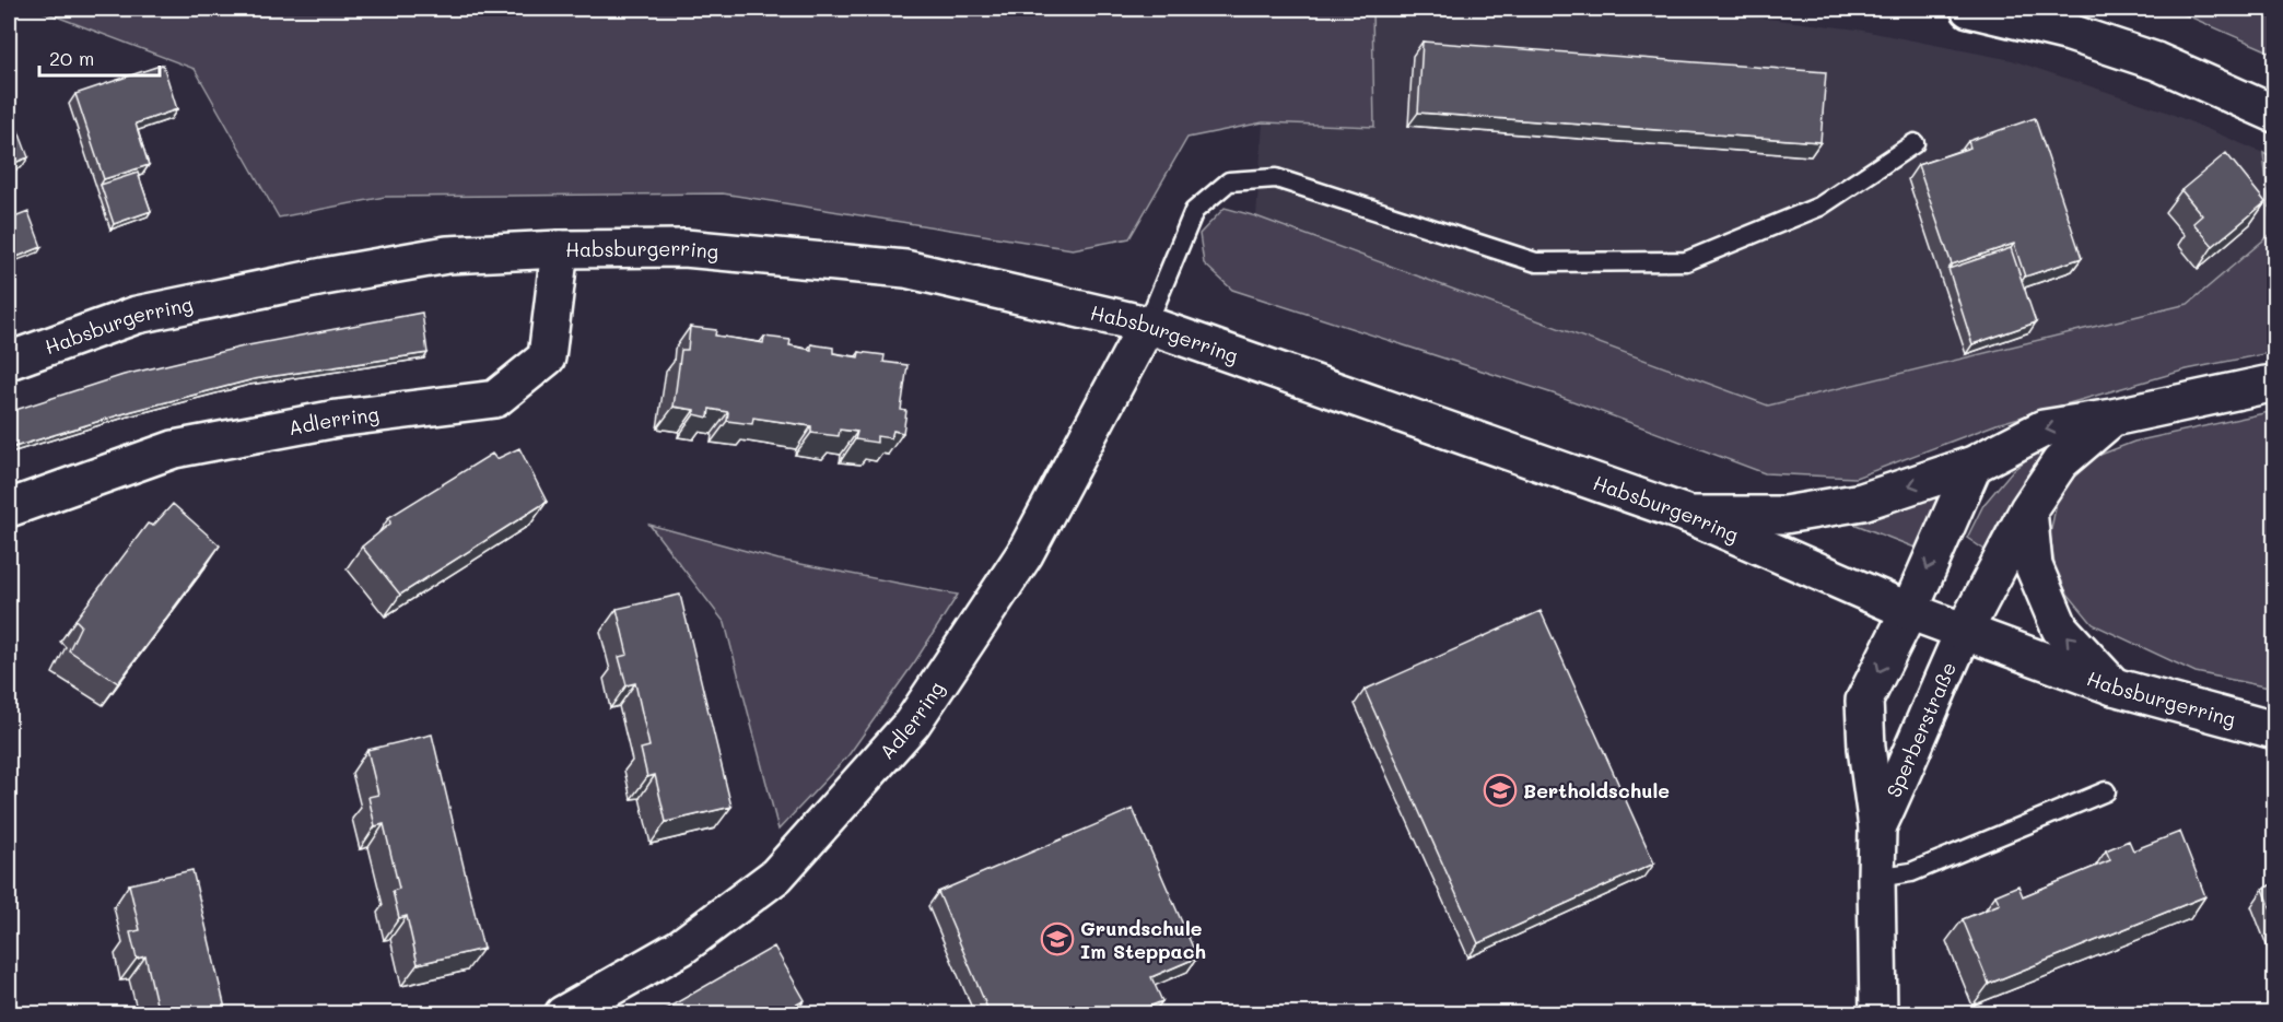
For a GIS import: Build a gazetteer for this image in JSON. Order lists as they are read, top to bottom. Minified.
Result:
{"streets":{"street":["Habsburgerring","Adlerring","Sperberstraße"]},"crossings":[["Habsburgerring","Adlerring"],["Habsburgerring","Sperberstraße"]],"places":{"school or university":["Bertholdschule","Grundschule Im Steppach"]},"scale_bar":"20 m"}
